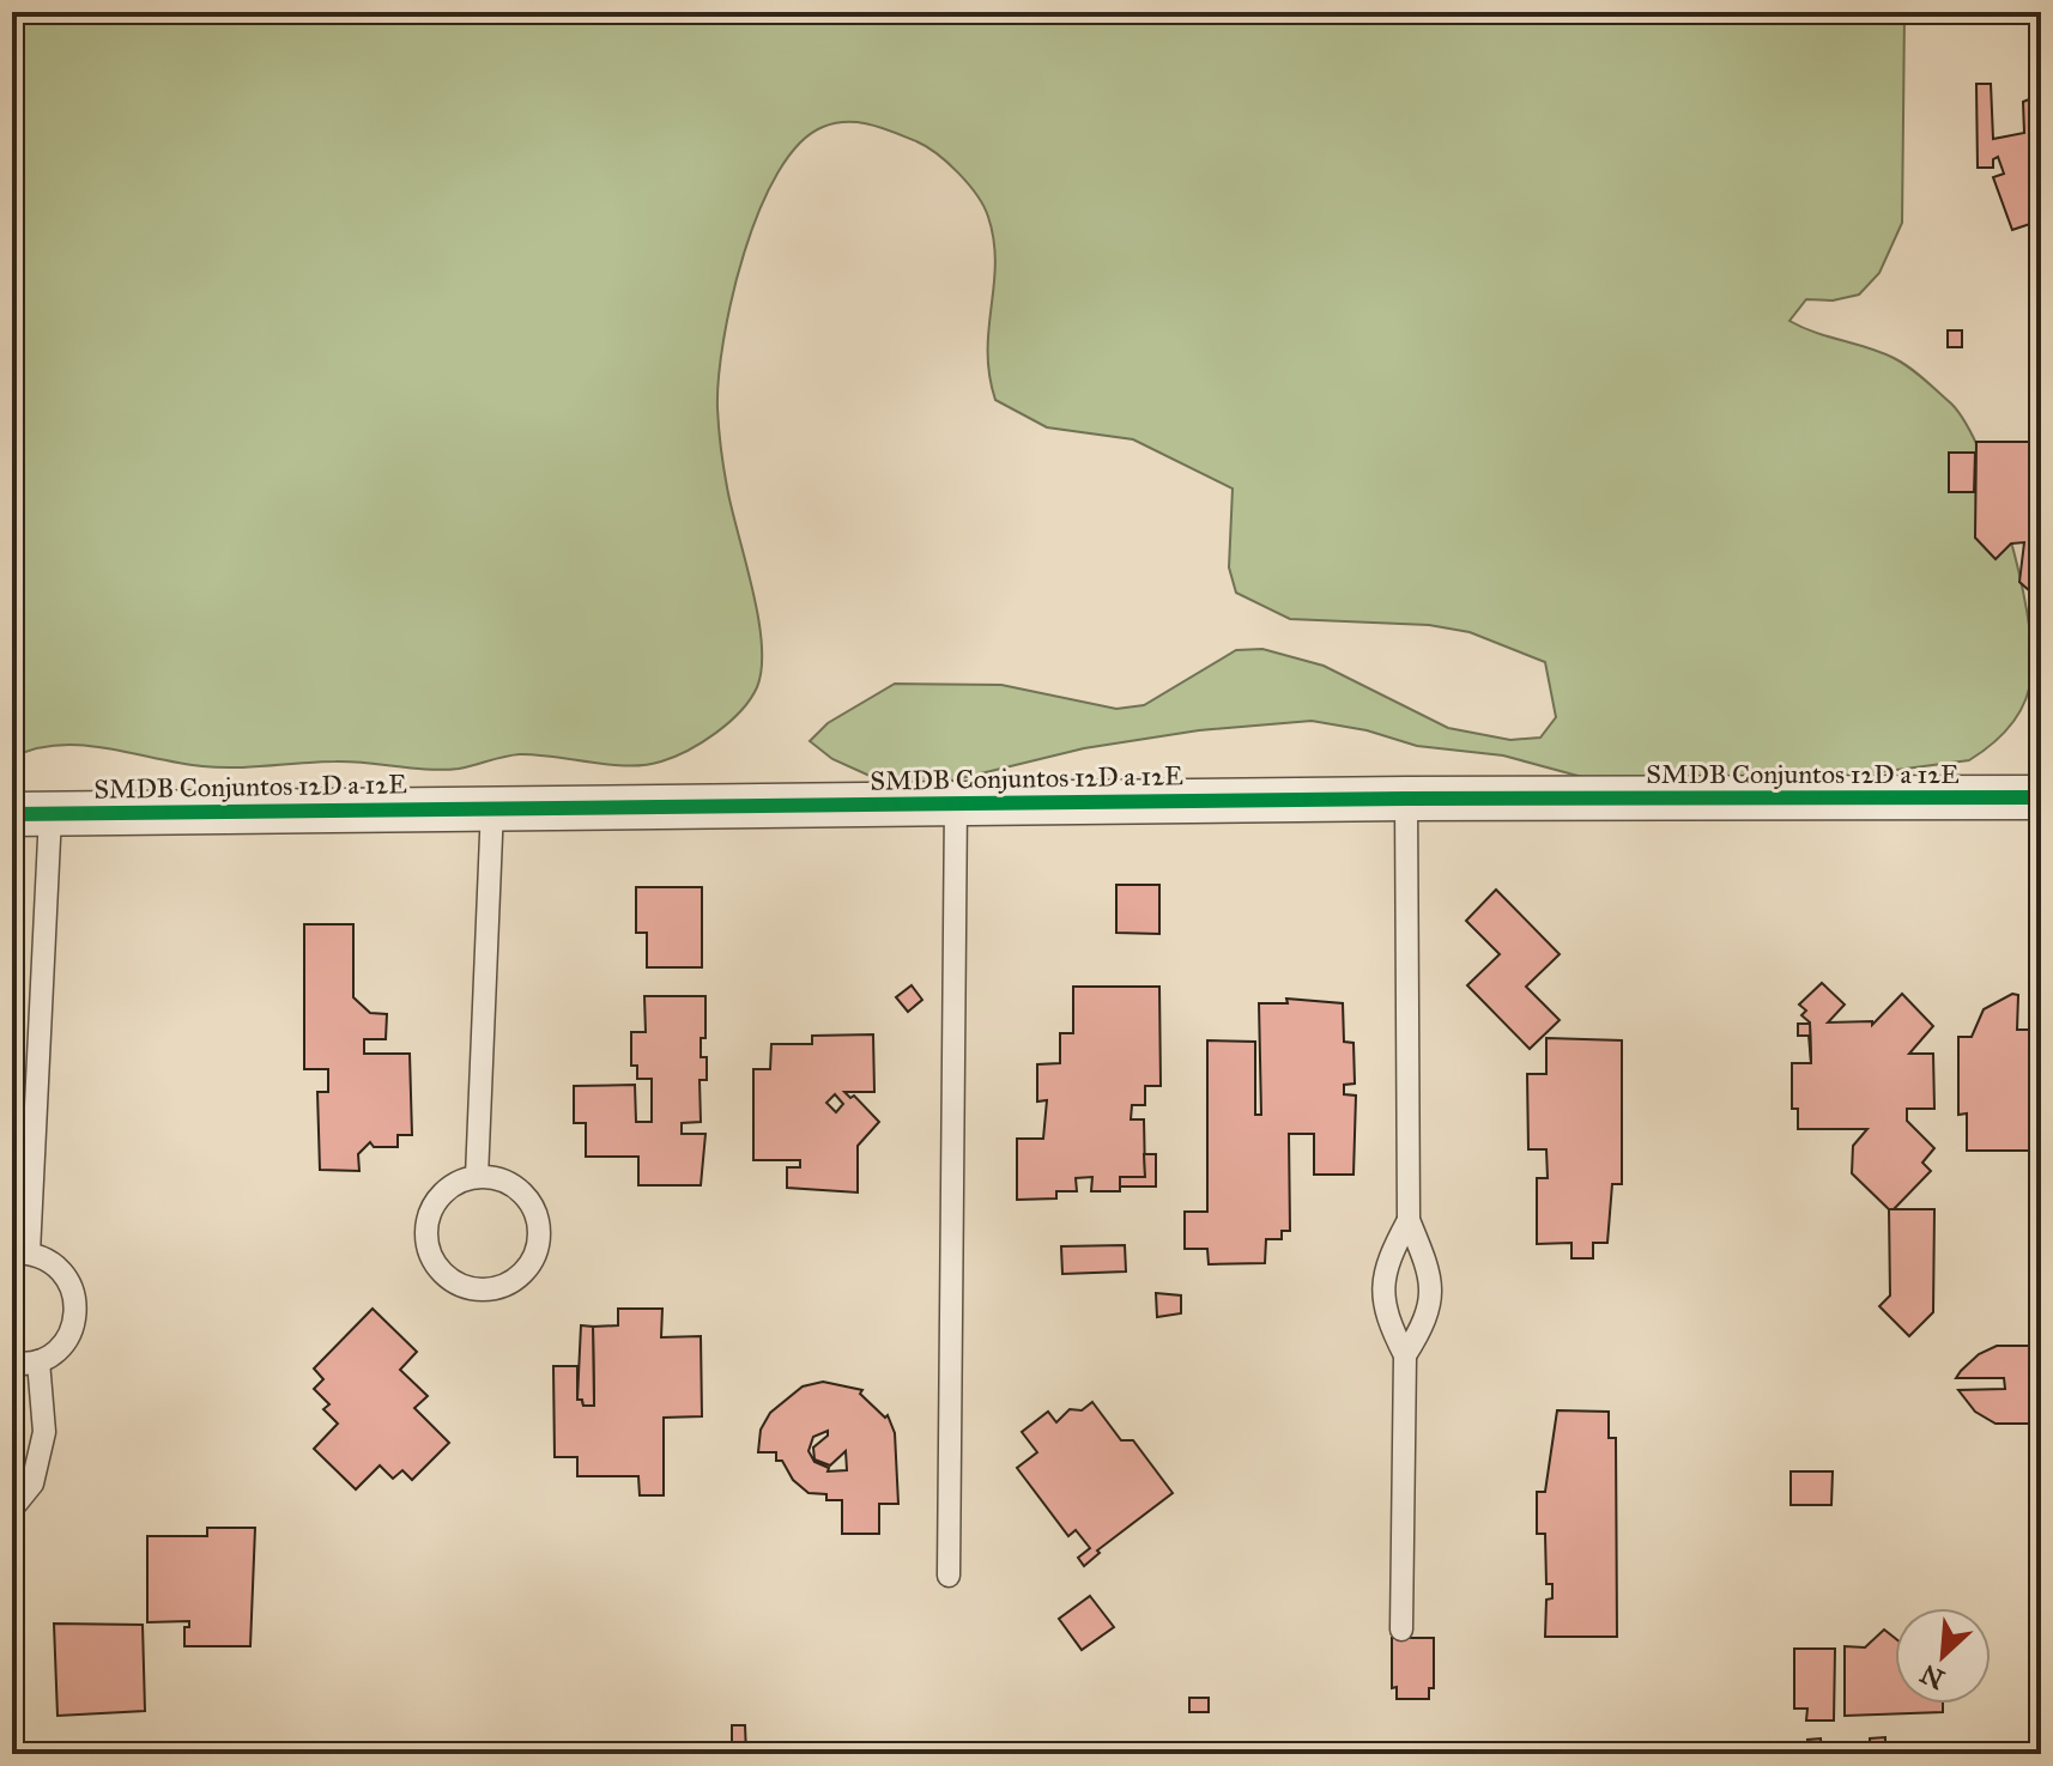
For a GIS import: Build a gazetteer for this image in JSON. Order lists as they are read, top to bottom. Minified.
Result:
{"streets":{"street":["SMDB Conjuntos 12D a 12E"]},"north":"bottom left"}
